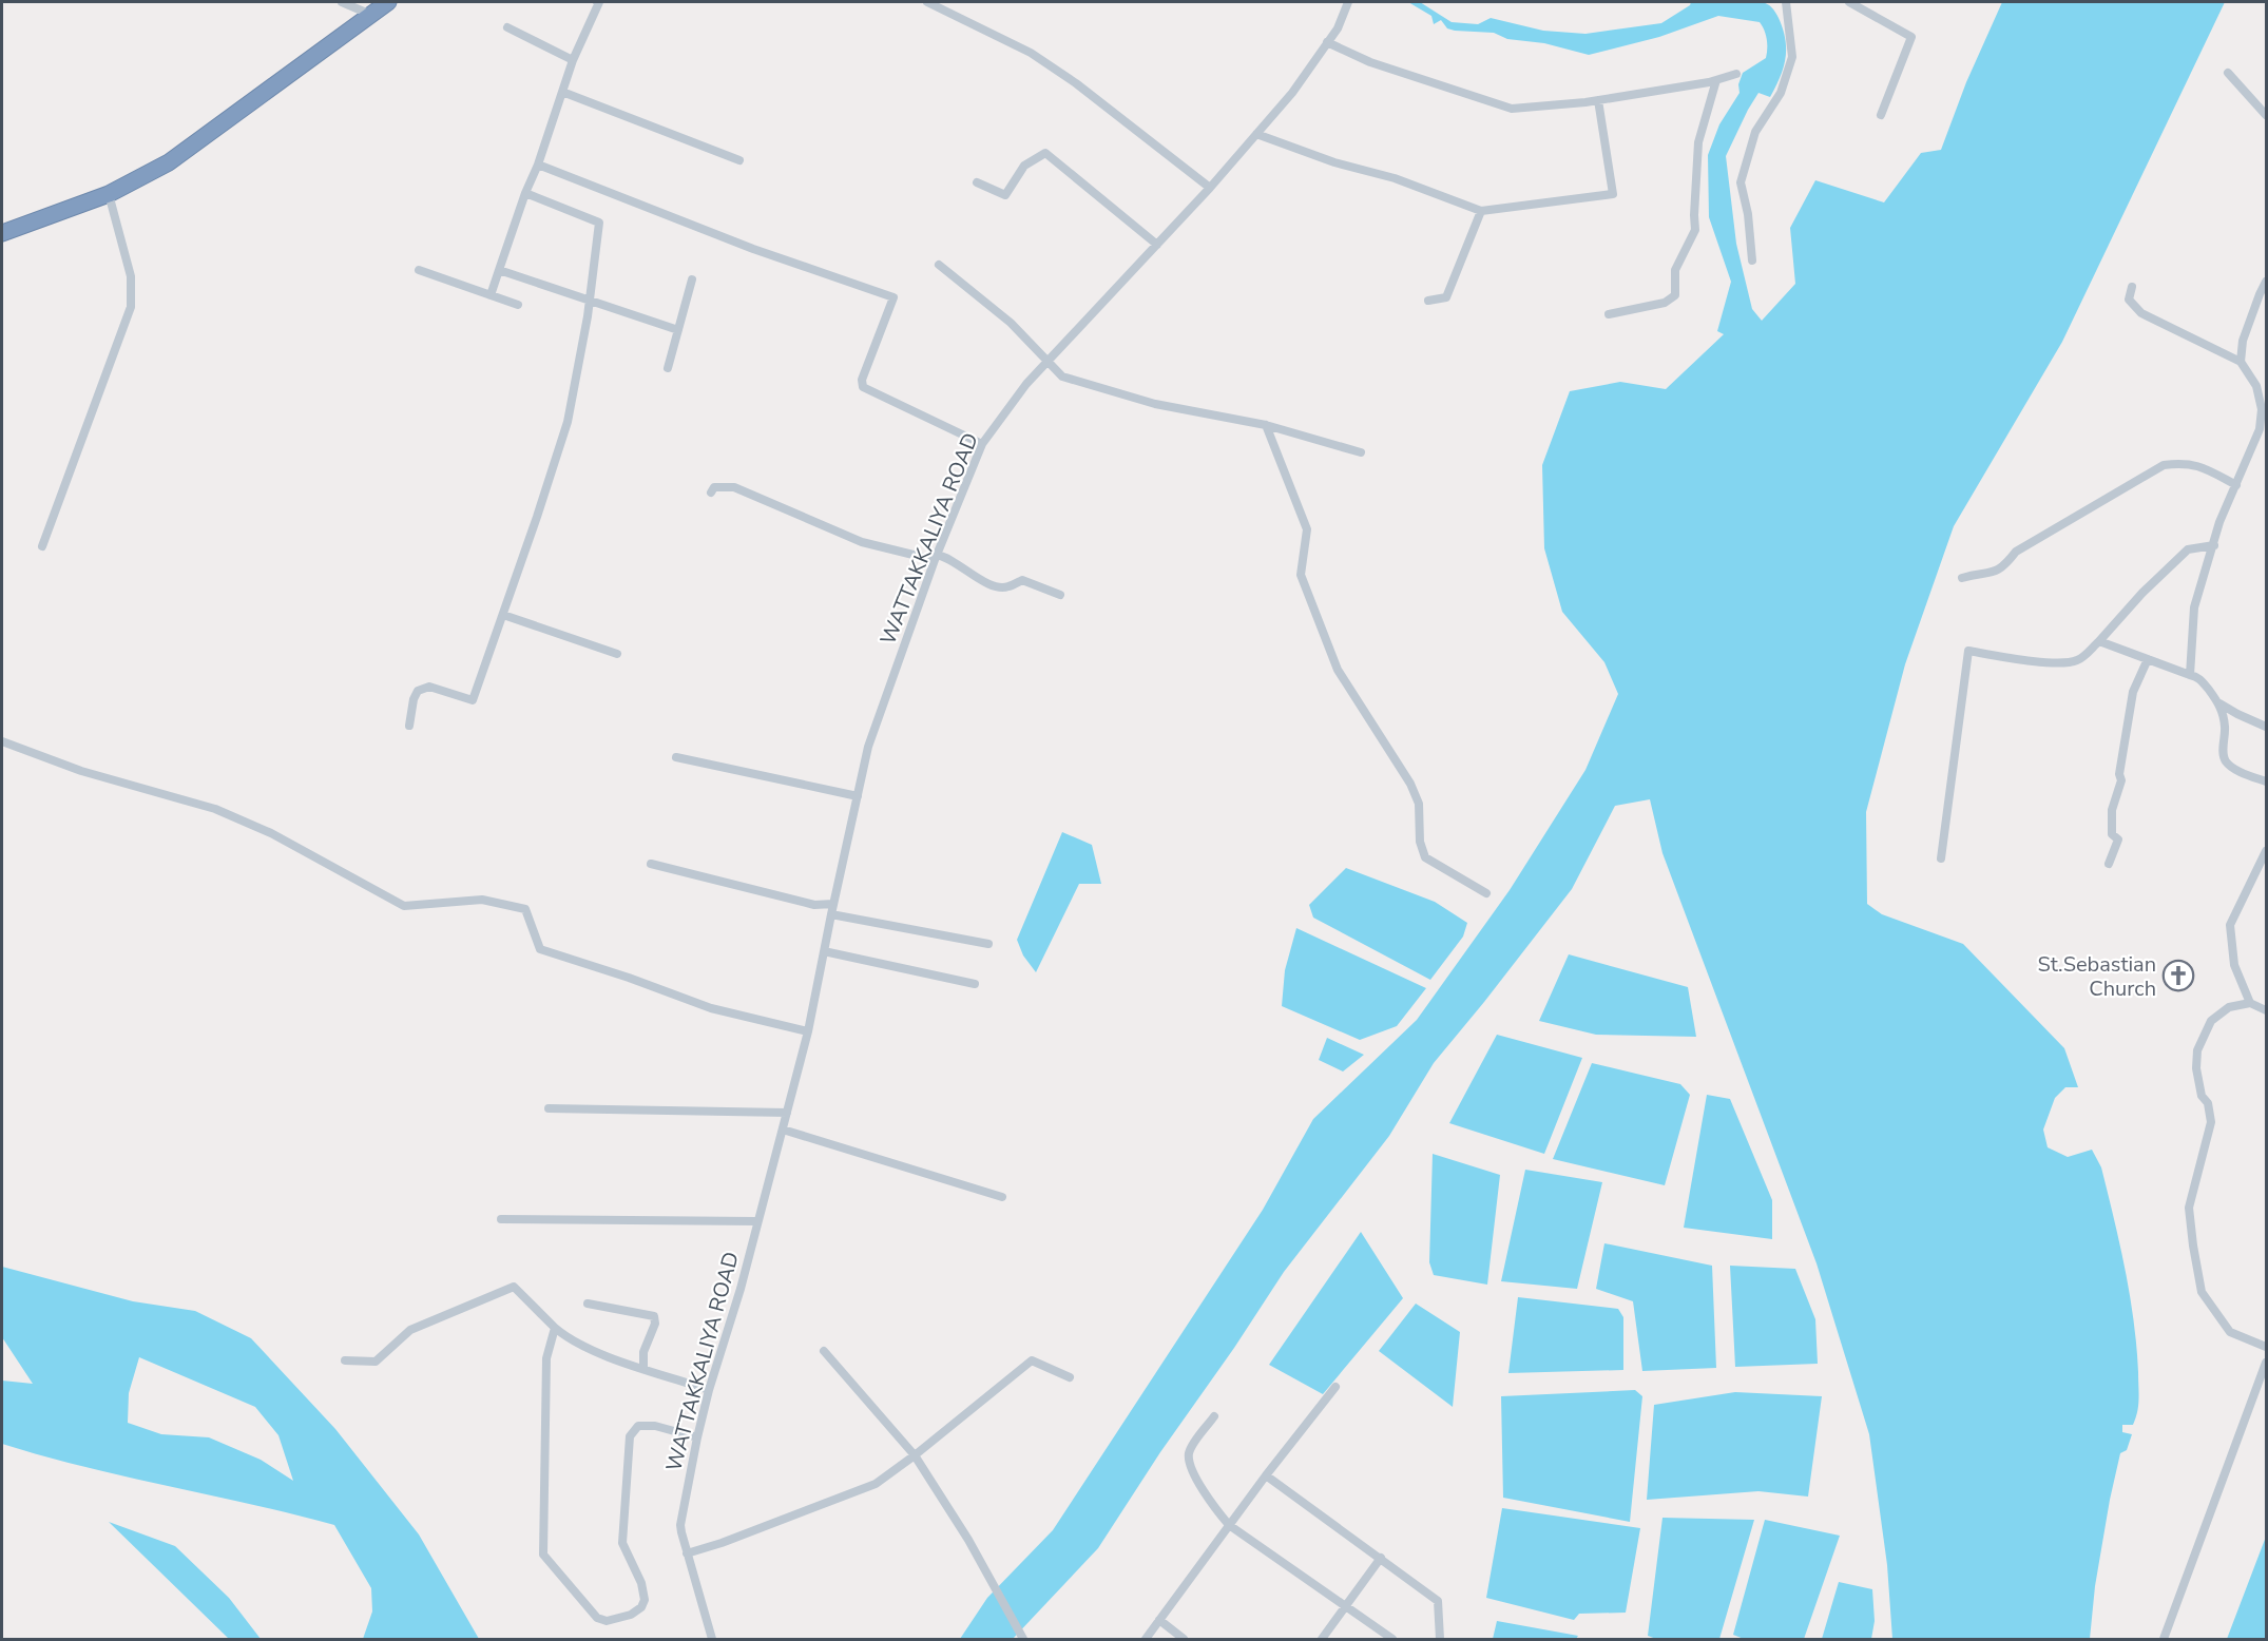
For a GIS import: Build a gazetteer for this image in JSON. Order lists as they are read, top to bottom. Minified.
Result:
{"streets":{"street":["WATTAKKALIYA ROAD"]},"places":{"church":["St.Sebastian Church"]}}
